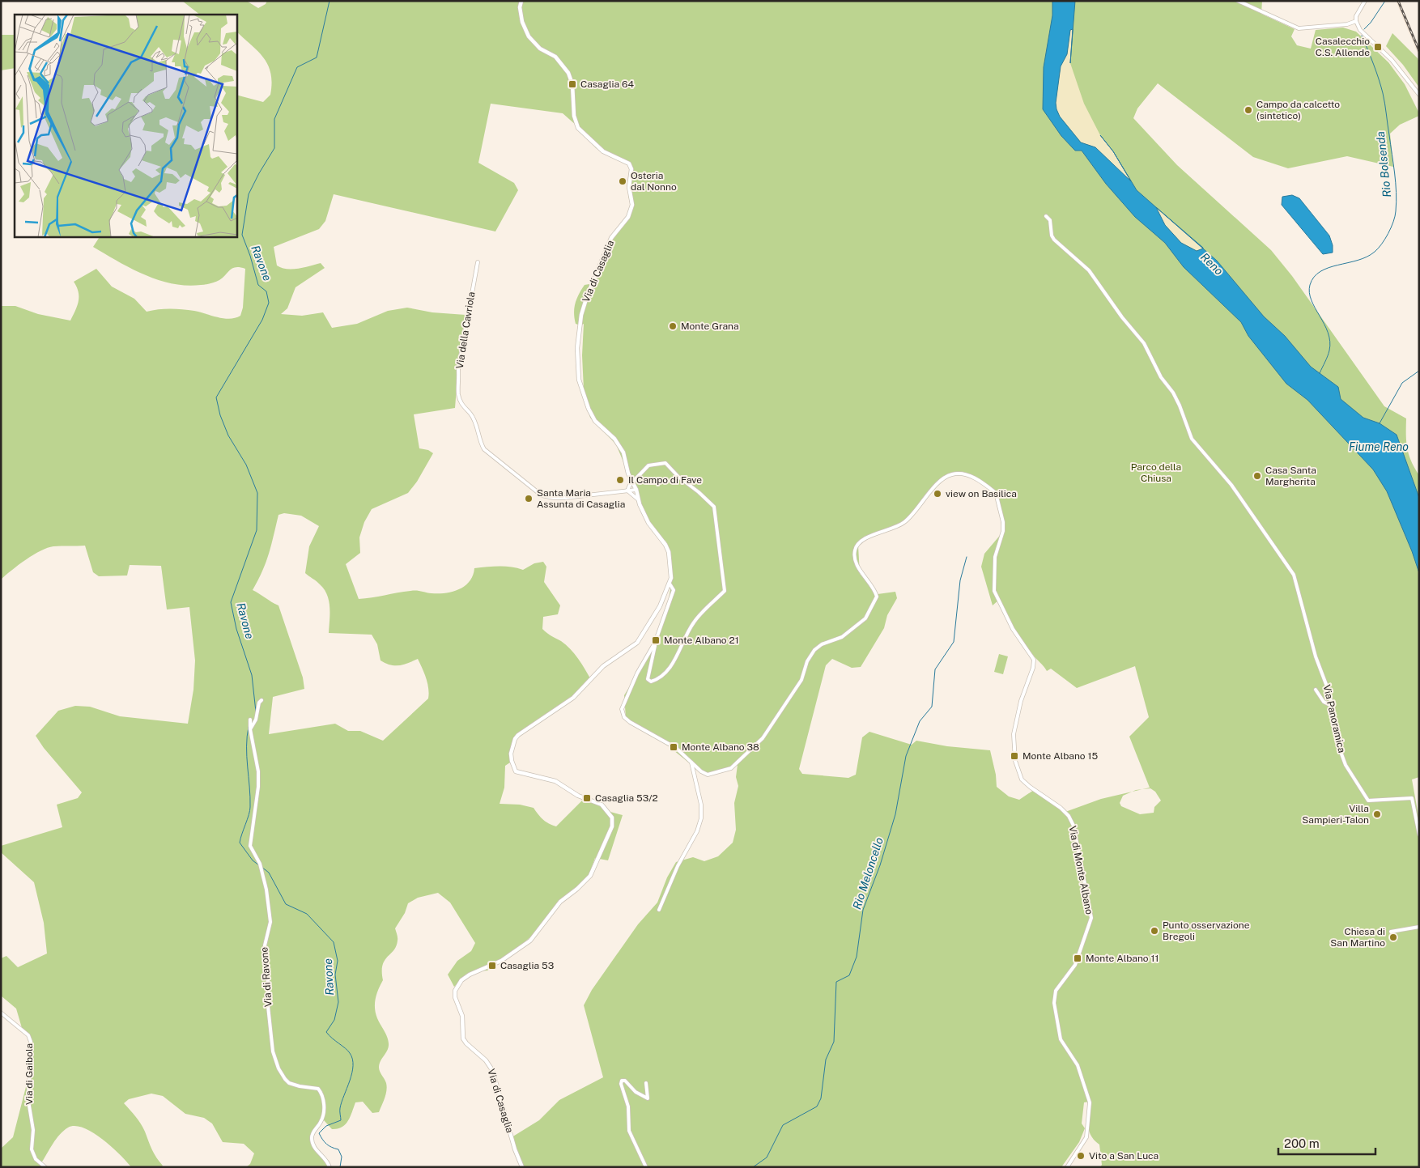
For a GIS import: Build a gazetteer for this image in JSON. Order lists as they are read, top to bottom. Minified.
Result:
{"streets":{"street":["Via di Casaglia","Via della Cavriola","Via Panoramica","Via di Monte Albano","Via di Ravone","Via di Gaibola"]},"crossings":[["Via di Casaglia","Via della Cavriola"],["Via di Casaglia","Via di Monte Albano"]],"water":["Rio Bolsenda","Ravone","Reno","Fiume Reno","Rio Meloncello"],"parks":["Parco della Chiusa"],"places":{"transit":["Casalecchio C.S. Allende","Casaglia 64","Monte Albano 21","Monte Albano 38","Monte Albano 15","Casaglia 53/2","Monte Albano 11","Casaglia 53"],"other":["Campo da calcetto (sintetico)","Osteria dal Nonno","Monte Grana","Casa Santa Margherita","Il Campo di Fave","view on Basilica","Santa Maria Assunta di Casaglia","Villa Sampieri-Talon","Punto osservazione Bregoli","Chiesa di San Martino","Vito a San Luca"]},"scale_bar":"200 m"}
